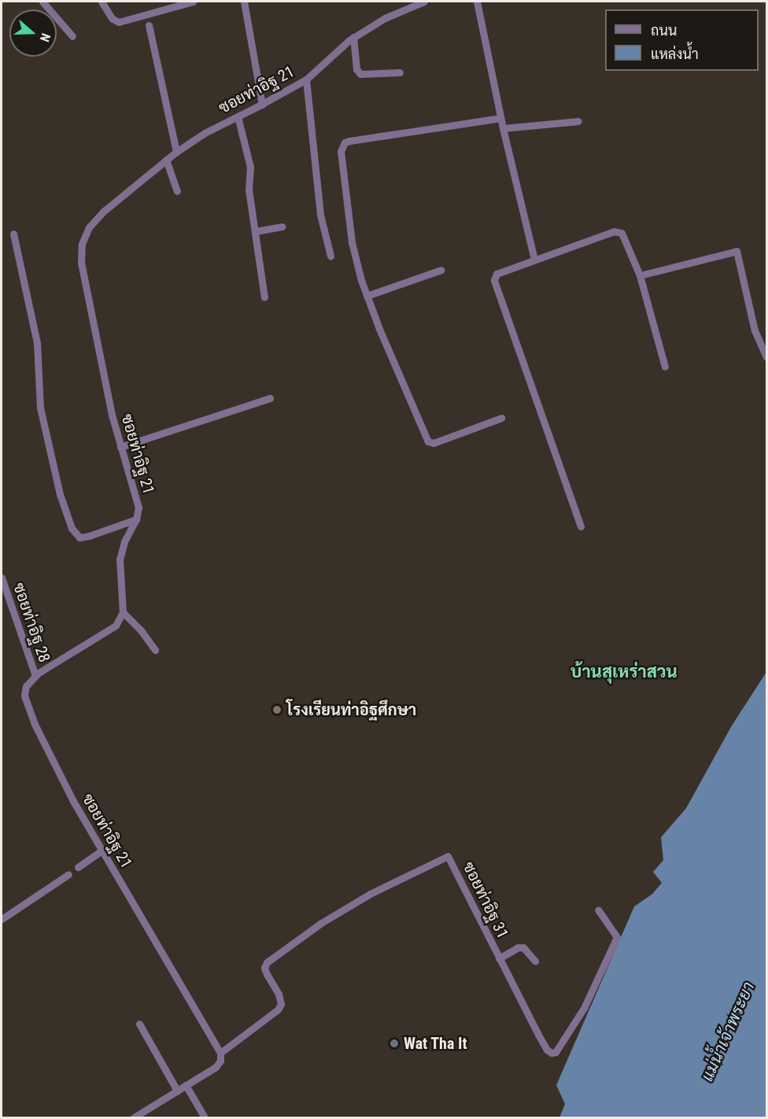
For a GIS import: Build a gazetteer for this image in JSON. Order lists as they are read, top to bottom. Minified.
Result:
{"streets":{"street":["ซอยท่าอิฐ 21","ซอยท่าอิฐ 28","ซอยท่าอิฐ 31"]},"crossings":[["ซอยท่าอิฐ 21","ซอยท่าอิฐ 28"],["ซอยท่าอิฐ 21","ซอยท่าอิฐ 31"]],"districts":["บ้านสุเหร่าสวน"],"water":["แม่น้ำเจ้าพระยา"],"places":["โรงเรียนท่าอิฐศึกษา","Wat Tha It"],"legend":["ถนน","แหล่งน้ำ"],"north":"right"}
